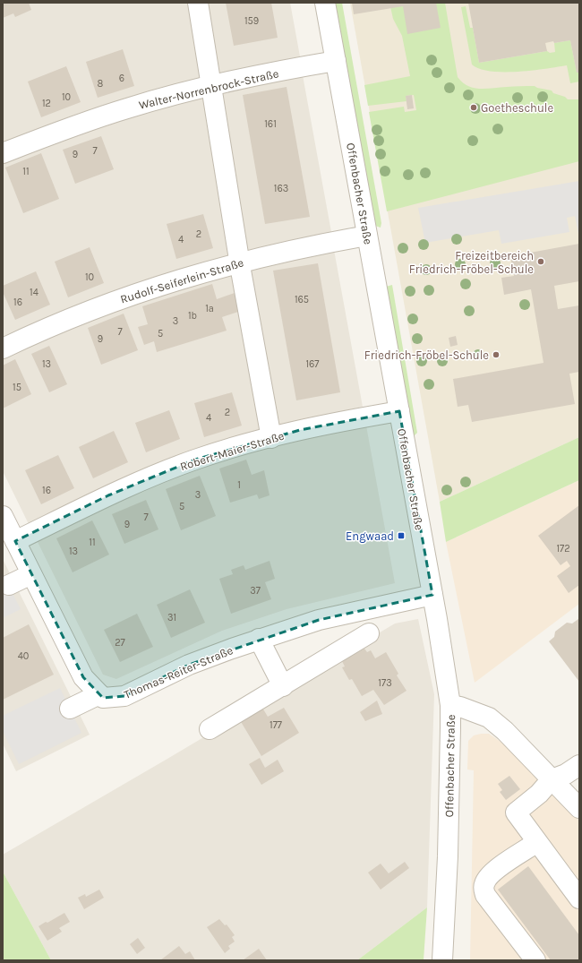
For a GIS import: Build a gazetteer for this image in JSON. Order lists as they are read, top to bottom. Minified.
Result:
{"streets":{"street":["Walter-Norrenbrock-Straße","Offenbacher Straße","Rudolf-Seiferlein-Straße","Robert-Maier-Straße","Thomas-Reiter-Straße"]},"crossings":[["Walter-Norrenbrock-Straße","Offenbacher Straße"],["Offenbacher Straße","Rudolf-Seiferlein-Straße"],["Offenbacher Straße","Robert-Maier-Straße"],["Offenbacher Straße","Thomas-Reiter-Straße"]],"places":{"other":["Goetheschule","Freizeitbereich Friedrich-Fröbel-Schule","Friedrich-Fröbel-Schule"],"transit":["Engwaad"]},"house_numbers":["159","6","8","10","12","161","7","9","11","163","2","4","10","14","165","16","1a","1b","3","7","5","9","13","167","15","2","4","1","16","3","5","7","9","11","172","13","37","31","27","40","173","177"]}
